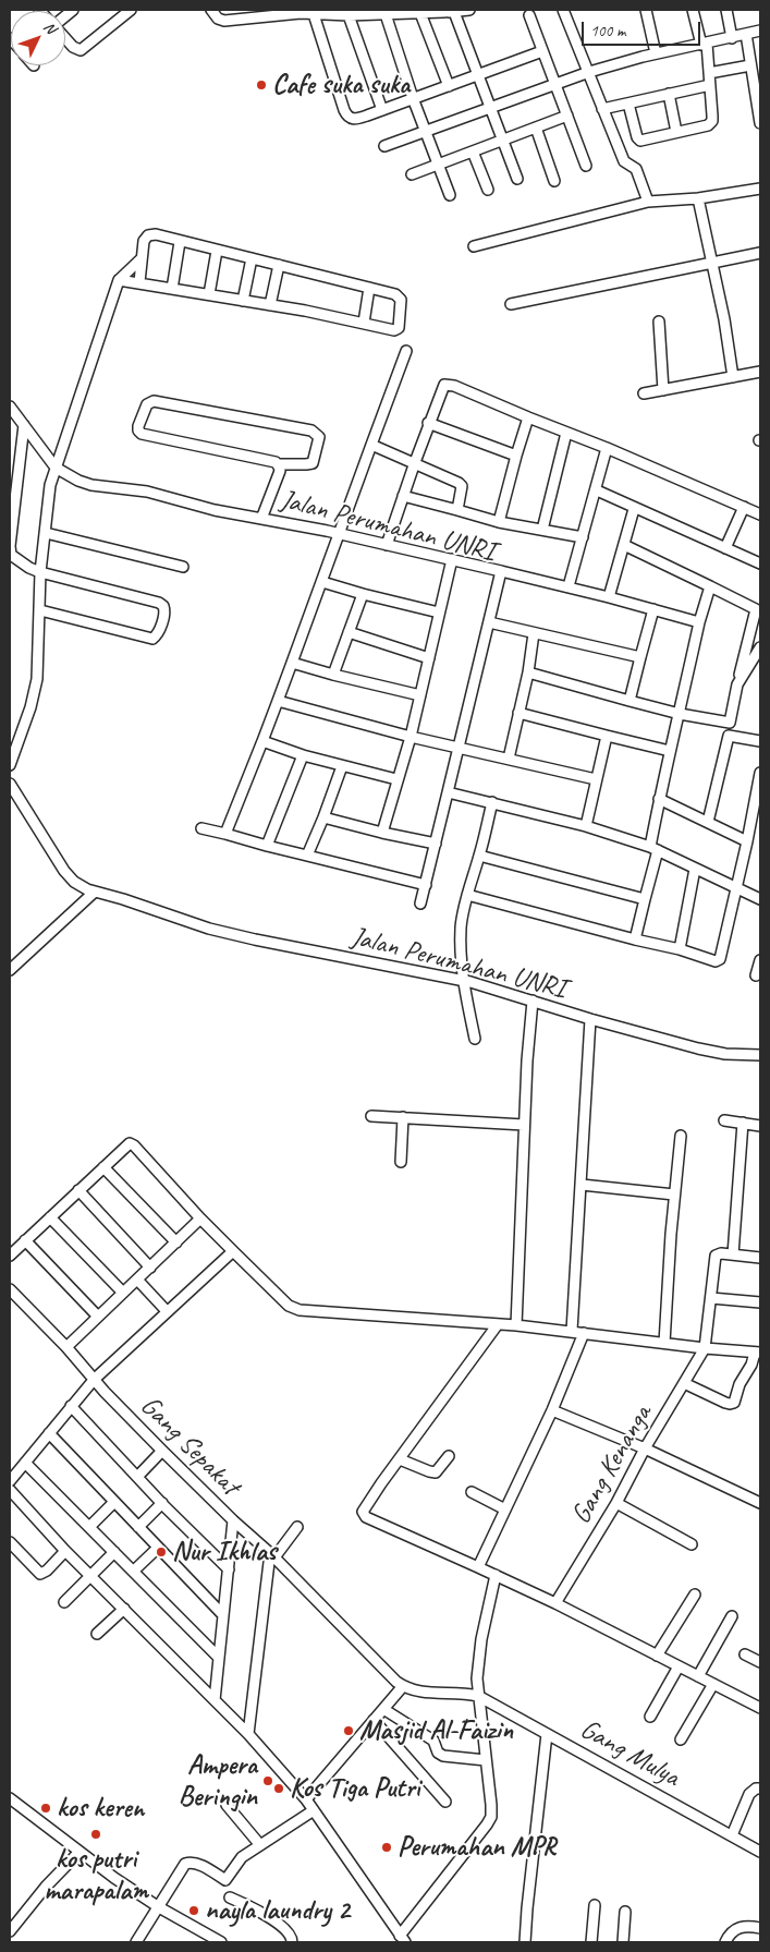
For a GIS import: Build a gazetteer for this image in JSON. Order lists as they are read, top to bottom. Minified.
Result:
{"streets":{"street":["Jalan Perumahan UNRI","Gang Sepakat","Gang Kenanga","Gang Mulya"]},"places":["Cafe suka suka","Nur Ikhlas","Masjid Al-Faizin","Ampera Beringin","Kos Tiga Putri","kos keren","kos putri marapalam","Perumahan MPR","nayla laundry 2"],"scale_bar":"100 m","north":"top right"}
